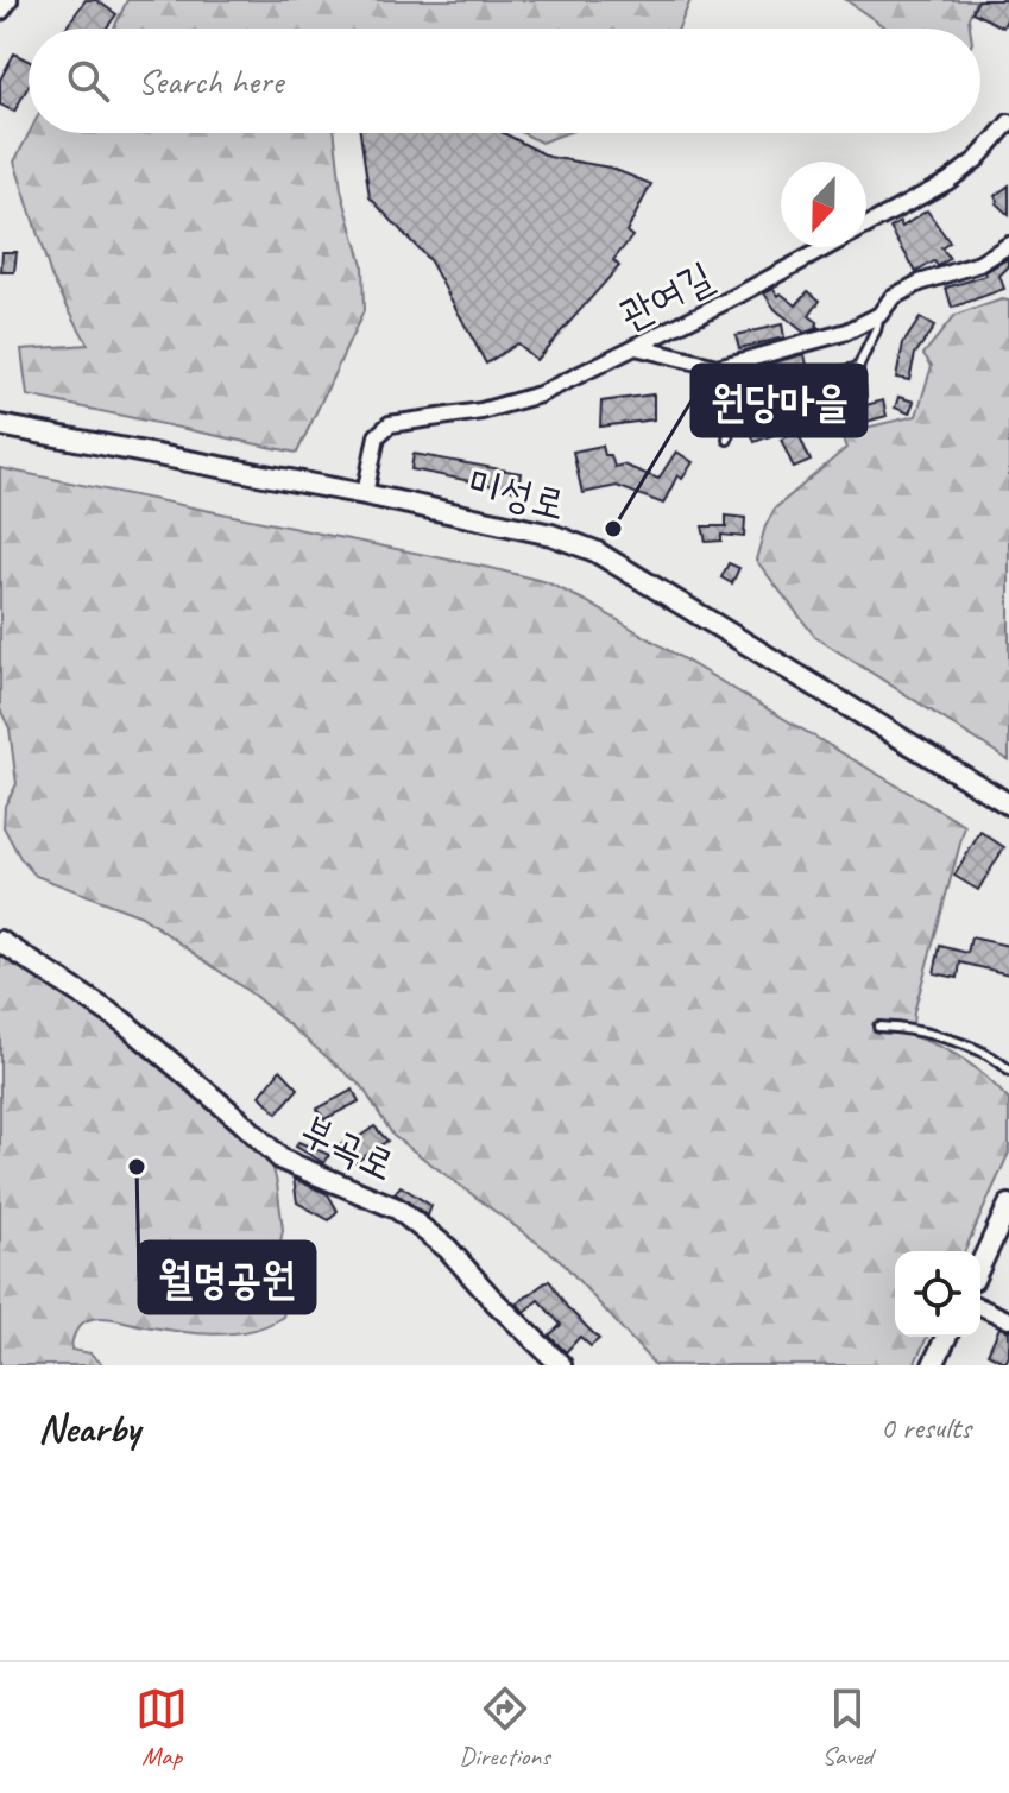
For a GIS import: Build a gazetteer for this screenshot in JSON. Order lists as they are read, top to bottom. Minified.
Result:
{"streets":{"street":["관여길","미성로","부곡로"]},"crossings":[["관여길","미성로"]],"places":["원당마을","월명공원"],"north":"bottom","page":{"search":"Search here","heading":["Nearby","0 results"],"nav":["Map","Directions","Saved"]}}
